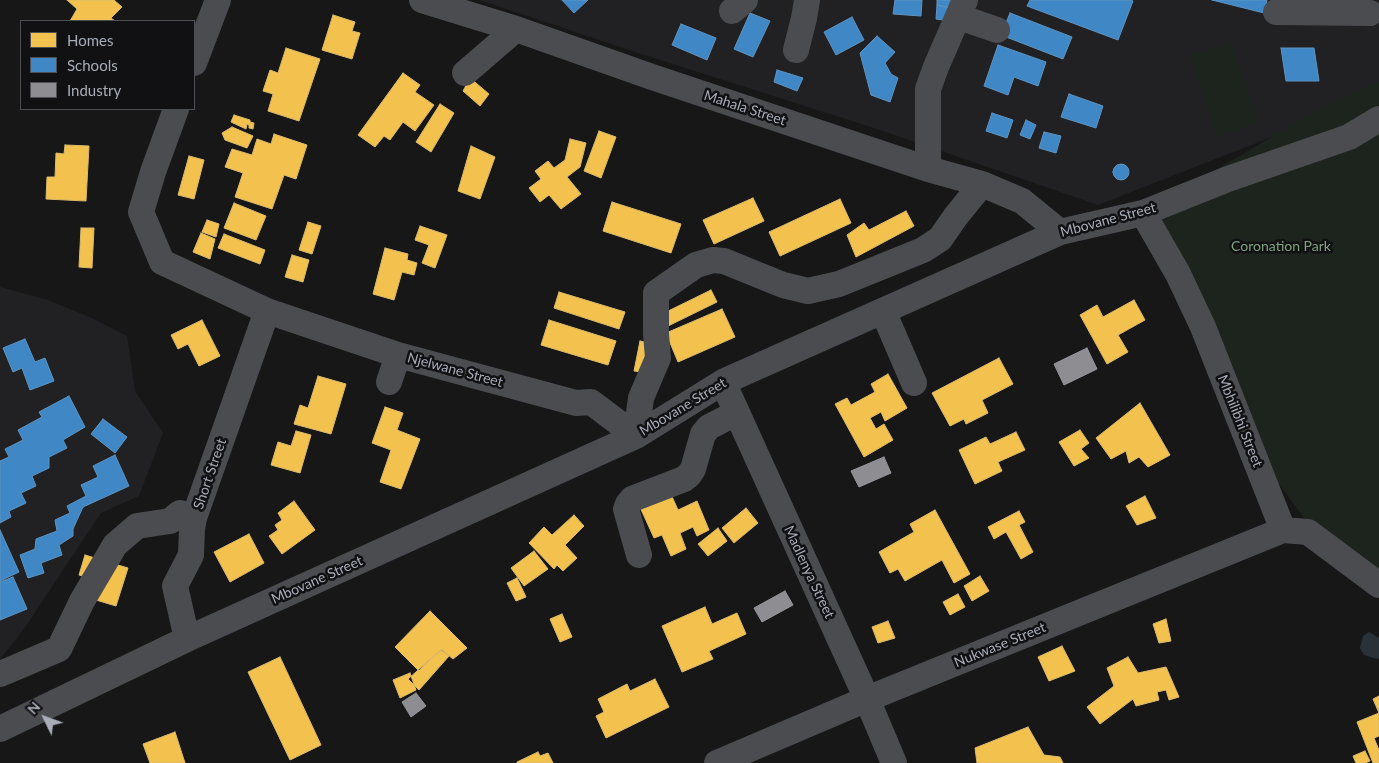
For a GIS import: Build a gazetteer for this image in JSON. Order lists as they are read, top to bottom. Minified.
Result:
{"streets":{"street":["Mahala Street","Mbovane Street","Njelwane Street","Mbhilibhi Street","Short Street","Madlenya Street","Nukwase Street"]},"crossings":[["Mahala Street","Mbovane Street"],["Mbovane Street","Njelwane Street"],["Mbovane Street","Mbhilibhi Street"],["Mbovane Street","Short Street"],["Mbovane Street","Madlenya Street"],["Njelwane Street","Short Street"],["Mbhilibhi Street","Nukwase Street"],["Madlenya Street","Nukwase Street"]],"parks":["Coronation Park"],"legend":["Homes","Schools","Industry"],"north":"top left"}
